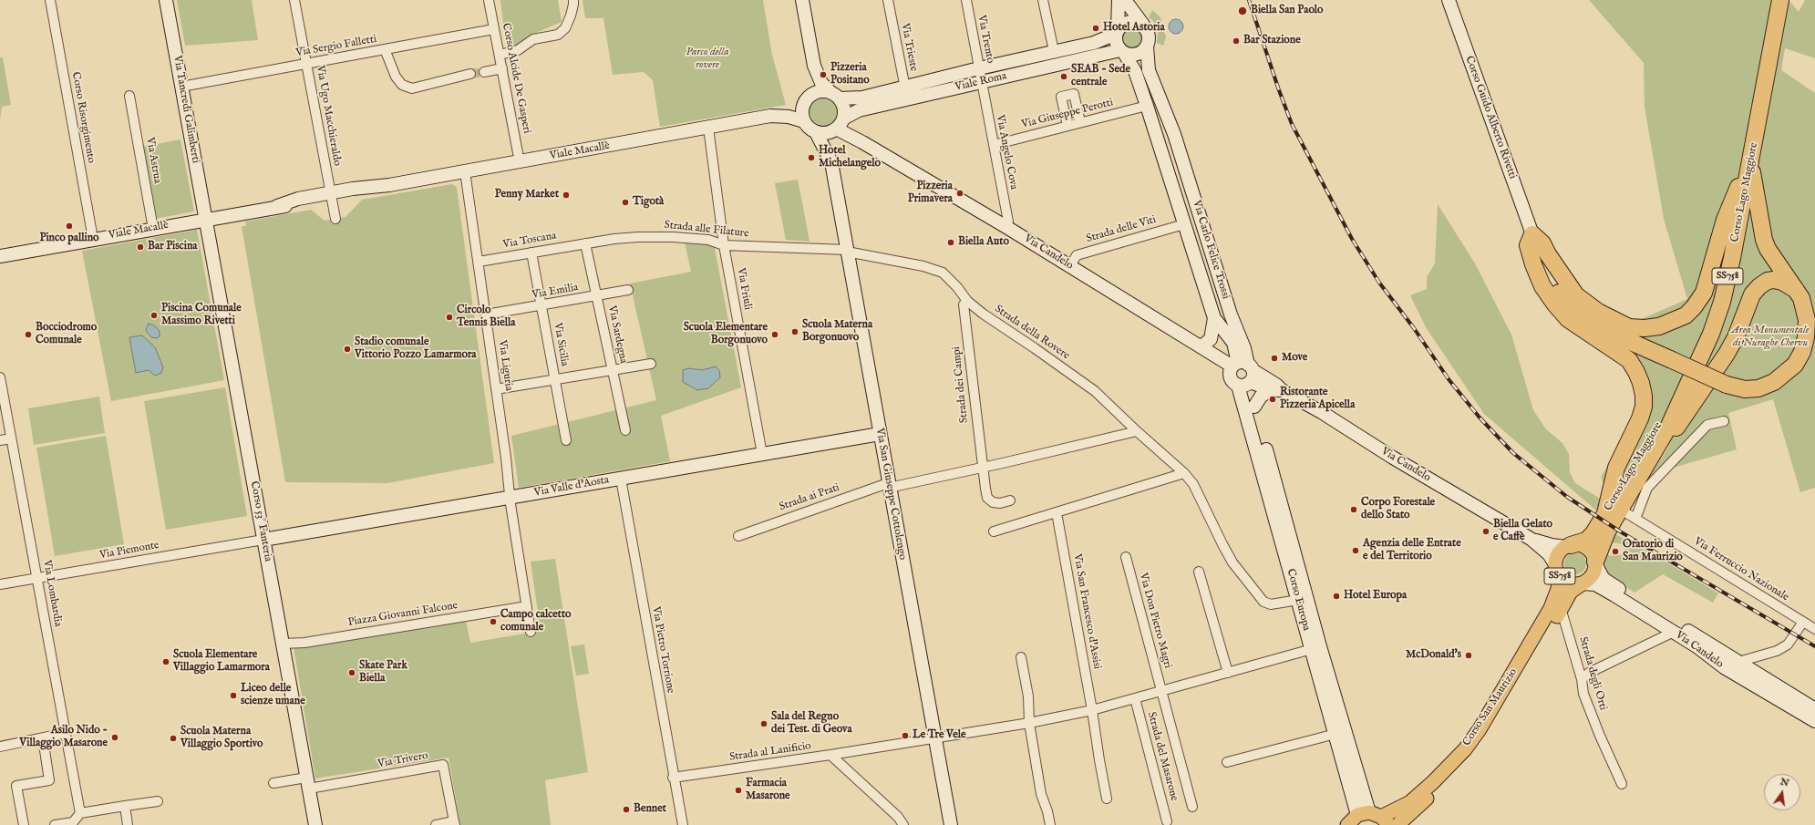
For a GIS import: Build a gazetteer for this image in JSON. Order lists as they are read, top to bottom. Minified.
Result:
{"streets":{"highway":["Corso Lago Maggiore","SS758"],"main road":["Corso San Maurizio"],"street":["Via Trento","Via Sergio Falletti","Via Trieste","Corso Alcide De Gasperi","Viale Roma","Via Tancredi Galimberti","Via Giuseppe Perotti","Via Ugo Macchieraldo","Corso Risorgimento","Corso Guido Alberto Rivetti","Viale Macallè","Via Angelo Cova","Via Astrua","Strada alle Filature","Strada delle Viti","Via Toscana","Via Carlo Felice Trossi","Via Candelo","Via Friuli","Via Emilia","Strada della Rovere","Via Sardegna","Via Sicilia","Via Liguria","Strada dei Campi","Via Valle d'Aosta","Via San Giuseppe Cottolengo","Strada ai Prati","Corso 53° Fanteria","Via Piemonte","Via Ferruccio Nazionale","Via Lombardia","Corso Europa","Via San Francesco d'Assisi","Piazza Giovanni Falcone","Via Don Pietro Magri","Via Pietro Torrione","Strada degli Orti","Strada al Lanificio","Strada del Masarone","Via Trivero"]},"crossings":[["Via Trento","Viale Roma"],["Via Trento","Via Angelo Cova"],["Via Sergio Falletti","Corso Alcide De Gasperi"],["Via Sergio Falletti","Via Tancredi Galimberti"],["Via Sergio Falletti","Via Ugo Macchieraldo"],["Via Trieste","Viale Roma"],["Corso Alcide De Gasperi","Viale Macallè"],["Viale Roma","Viale Macallè"],["Viale Roma","Via Angelo Cova"],["Viale Roma","Via Carlo Felice Trossi"],["Viale Roma","Via Candelo"],["Viale Roma","Via San Giuseppe Cottolengo"],["Via Tancredi Galimberti","Viale Macallè"],["Via Tancredi Galimberti","Corso 53° Fanteria"],["Via Giuseppe Perotti","Via Angelo Cova"],["Via Giuseppe Perotti","Via Carlo Felice Trossi"],["Via Ugo Macchieraldo","Viale Macallè"],["Corso Risorgimento","Viale Macallè"],["Viale Macallè","Via Astrua"],["Viale Macallè","Via Candelo"],["Viale Macallè","Via Friuli"],["Viale Macallè","Via Liguria"],["Viale Macallè","Via San Giuseppe Cottolengo"],["Viale Macallè","Corso 53° Fanteria"],["Via Angelo Cova","Via Candelo"],["Corso Lago Maggiore","Via Candelo"],["Corso Lago Maggiore","SS758"],["Corso Lago Maggiore","Via Ferruccio Nazionale"],["Corso Lago Maggiore","Corso San Maurizio"],["Strada alle Filature","Via Toscana"],["Strada alle Filature","Via Friuli"],["Strada alle Filature","Strada della Rovere"],["Strada alle Filature","Via Sardegna"],["Strada alle Filature","Via San Giuseppe Cottolengo"],["Strada delle Viti","Via Carlo Felice Trossi"],["Strada delle Viti","Via Candelo"],["Via Toscana","Via Sardegna"],["Via Toscana","Via Sicilia"],["Via Toscana","Via Liguria"],["Via Carlo Felice Trossi","Via Candelo"],["Via Carlo Felice Trossi","Corso Europa"],["Via Candelo","SS758"],["Via Candelo","Via San Giuseppe Cottolengo"],["Via Candelo","Corso Europa"],["Via Candelo","Corso San Maurizio"],["SS758","Corso San Maurizio"],["Via Friuli","Via Valle d'Aosta"],["Via Emilia","Via Sardegna"],["Via Emilia","Via Sicilia"],["Via Emilia","Via Liguria"],["Strada della Rovere","Strada dei Campi"],["Strada della Rovere","Via San Giuseppe Cottolengo"],["Strada della Rovere","Corso Europa"],["Via Liguria","Via Valle d'Aosta"],["Via Valle d'Aosta","Via San Giuseppe Cottolengo"],["Via Valle d'Aosta","Corso 53° Fanteria"],["Via Valle d'Aosta","Via Piemonte"],["Via Valle d'Aosta","Via Pietro Torrione"],["Via San Giuseppe Cottolengo","Strada ai Prati"],["Via San Giuseppe Cottolengo","Strada al Lanificio"],["Corso 53° Fanteria","Via Piemonte"],["Corso 53° Fanteria","Piazza Giovanni Falcone"],["Corso 53° Fanteria","Via Trivero"],["Via Piemonte","Via Lombardia"],["Corso Europa","Corso San Maurizio"],["Via Don Pietro Magri","Strada del Masarone"],["Via Pietro Torrione","Strada al Lanificio"],["Strada degli Orti","Corso San Maurizio"]],"parks":["Parco della rovere","Area Monumentale di Nuraghe Chervu"],"places":["Biella San Paolo","Hotel Astoria","Bar Stazione","Pizzeria Positano","SEAB - Sede centrale","Hotel Michelangelo","Pizzeria Primavera","Penny Market","Tigotà","Pinco pallino","Biella Auto","Bar Piscina","Piscina Comunale Massimo Rivetti","Circolo Tennis Biella","Scuola Materna Borgonuovo","Bocciodromo Comunale","Scuola Elementare Borgonuovo","Stadio comunale Vittorio Pozzo Lamarmora","Move","Ristorante Pizzeria Apicella","Corpo Forestale dello Stato","Biella Gelato e Caffè","Agenzia delle Entrate e del Territorio","Oratorio di San Maurizio","Hotel Europa","Campo calcetto comunale","McDonald's","Scuola Elementare Villaggio Lamarmora","Skate Park Biella","Liceo delle scienze umane","Sala del Regno dei Test. di Geova","Le Tre Vele","Asilo Nido - Villaggio Masarone","Scuola Materna Villaggio Sportivo","Farmacia Masarone","Bennet"],"north":"top"}
